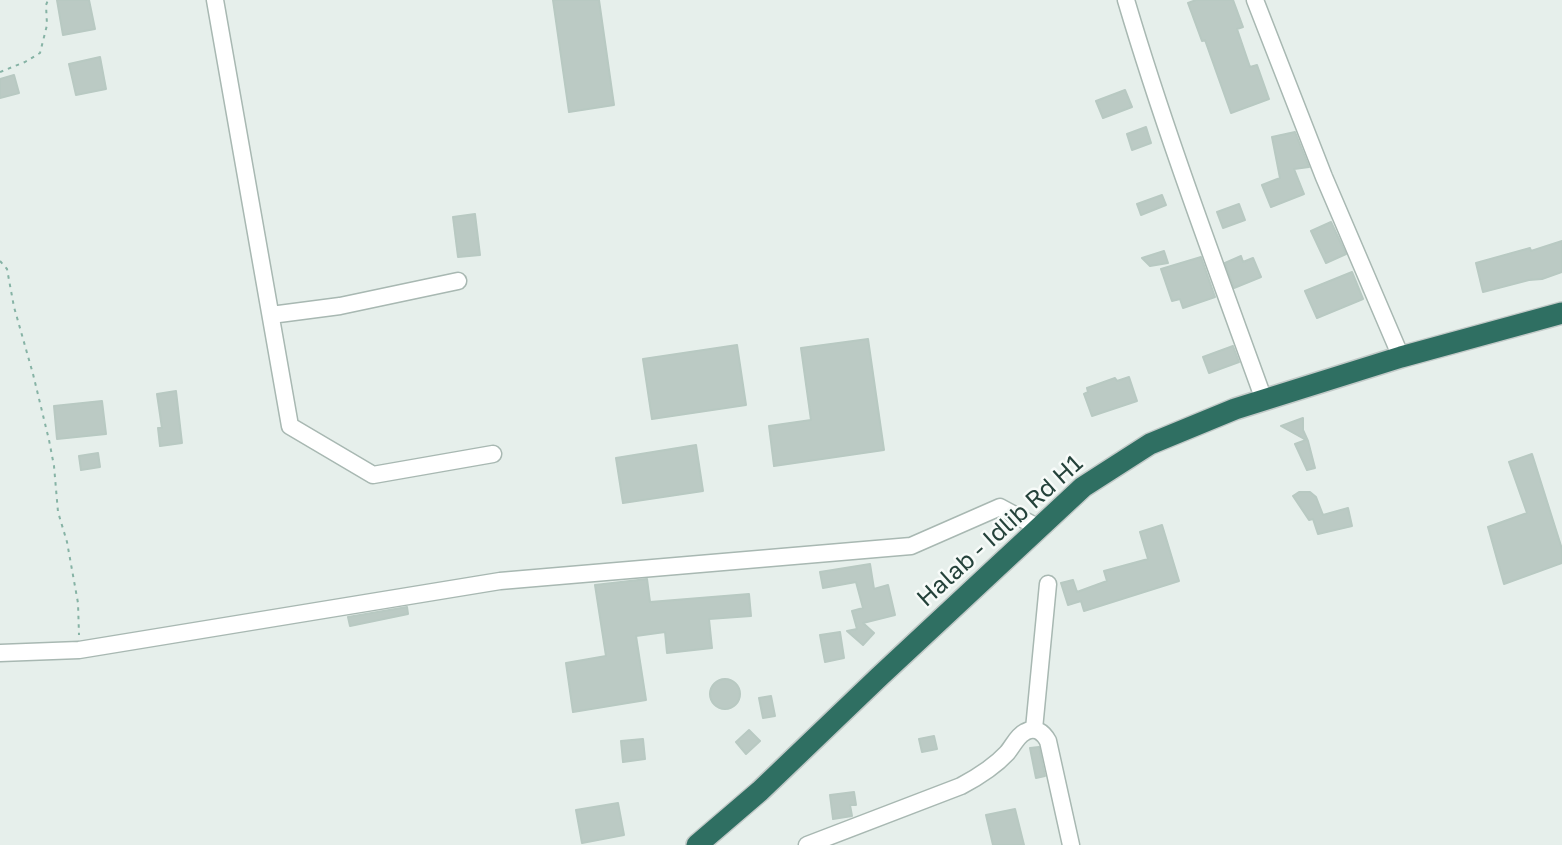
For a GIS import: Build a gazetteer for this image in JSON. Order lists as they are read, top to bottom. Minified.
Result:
{"streets":{"highway":["Halab - Idlib Rd H1"]}}
